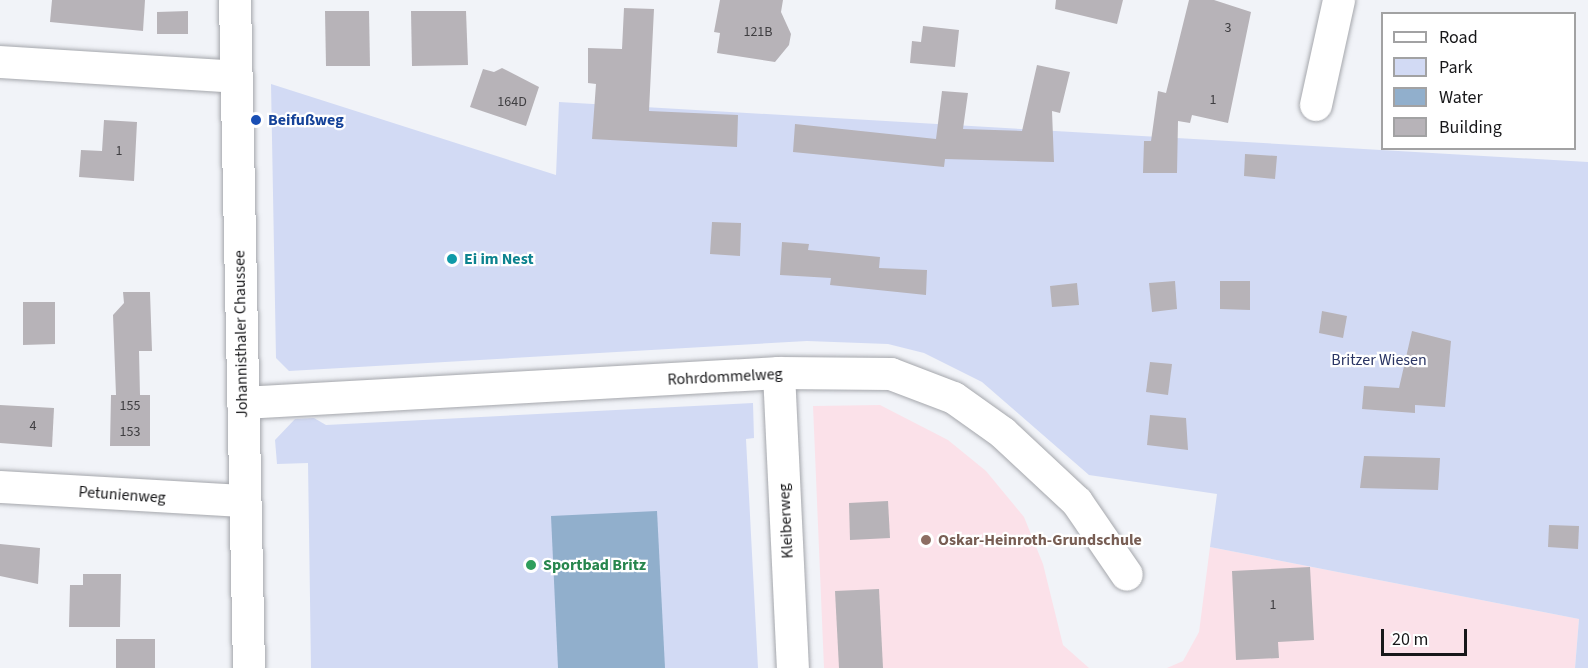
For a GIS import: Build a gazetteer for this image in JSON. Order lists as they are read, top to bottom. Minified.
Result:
{"streets":{"street":["Johannisthaler Chaussee","Rohrdommelweg","Petunienweg","Kleiberweg"]},"crossings":[["Johannisthaler Chaussee","Rohrdommelweg"],["Johannisthaler Chaussee","Petunienweg"],["Rohrdommelweg","Kleiberweg"]],"parks":["Britzer Wiesen"],"places":["Beifußweg","Ei im Nest","Oskar-Heinroth-Grundschule","Sportbad Britz"],"house_numbers":["3","121B","1","164D","1","155","4","153","1"],"legend":["Road","Park","Water","Building"],"scale_bar":"20 m"}
